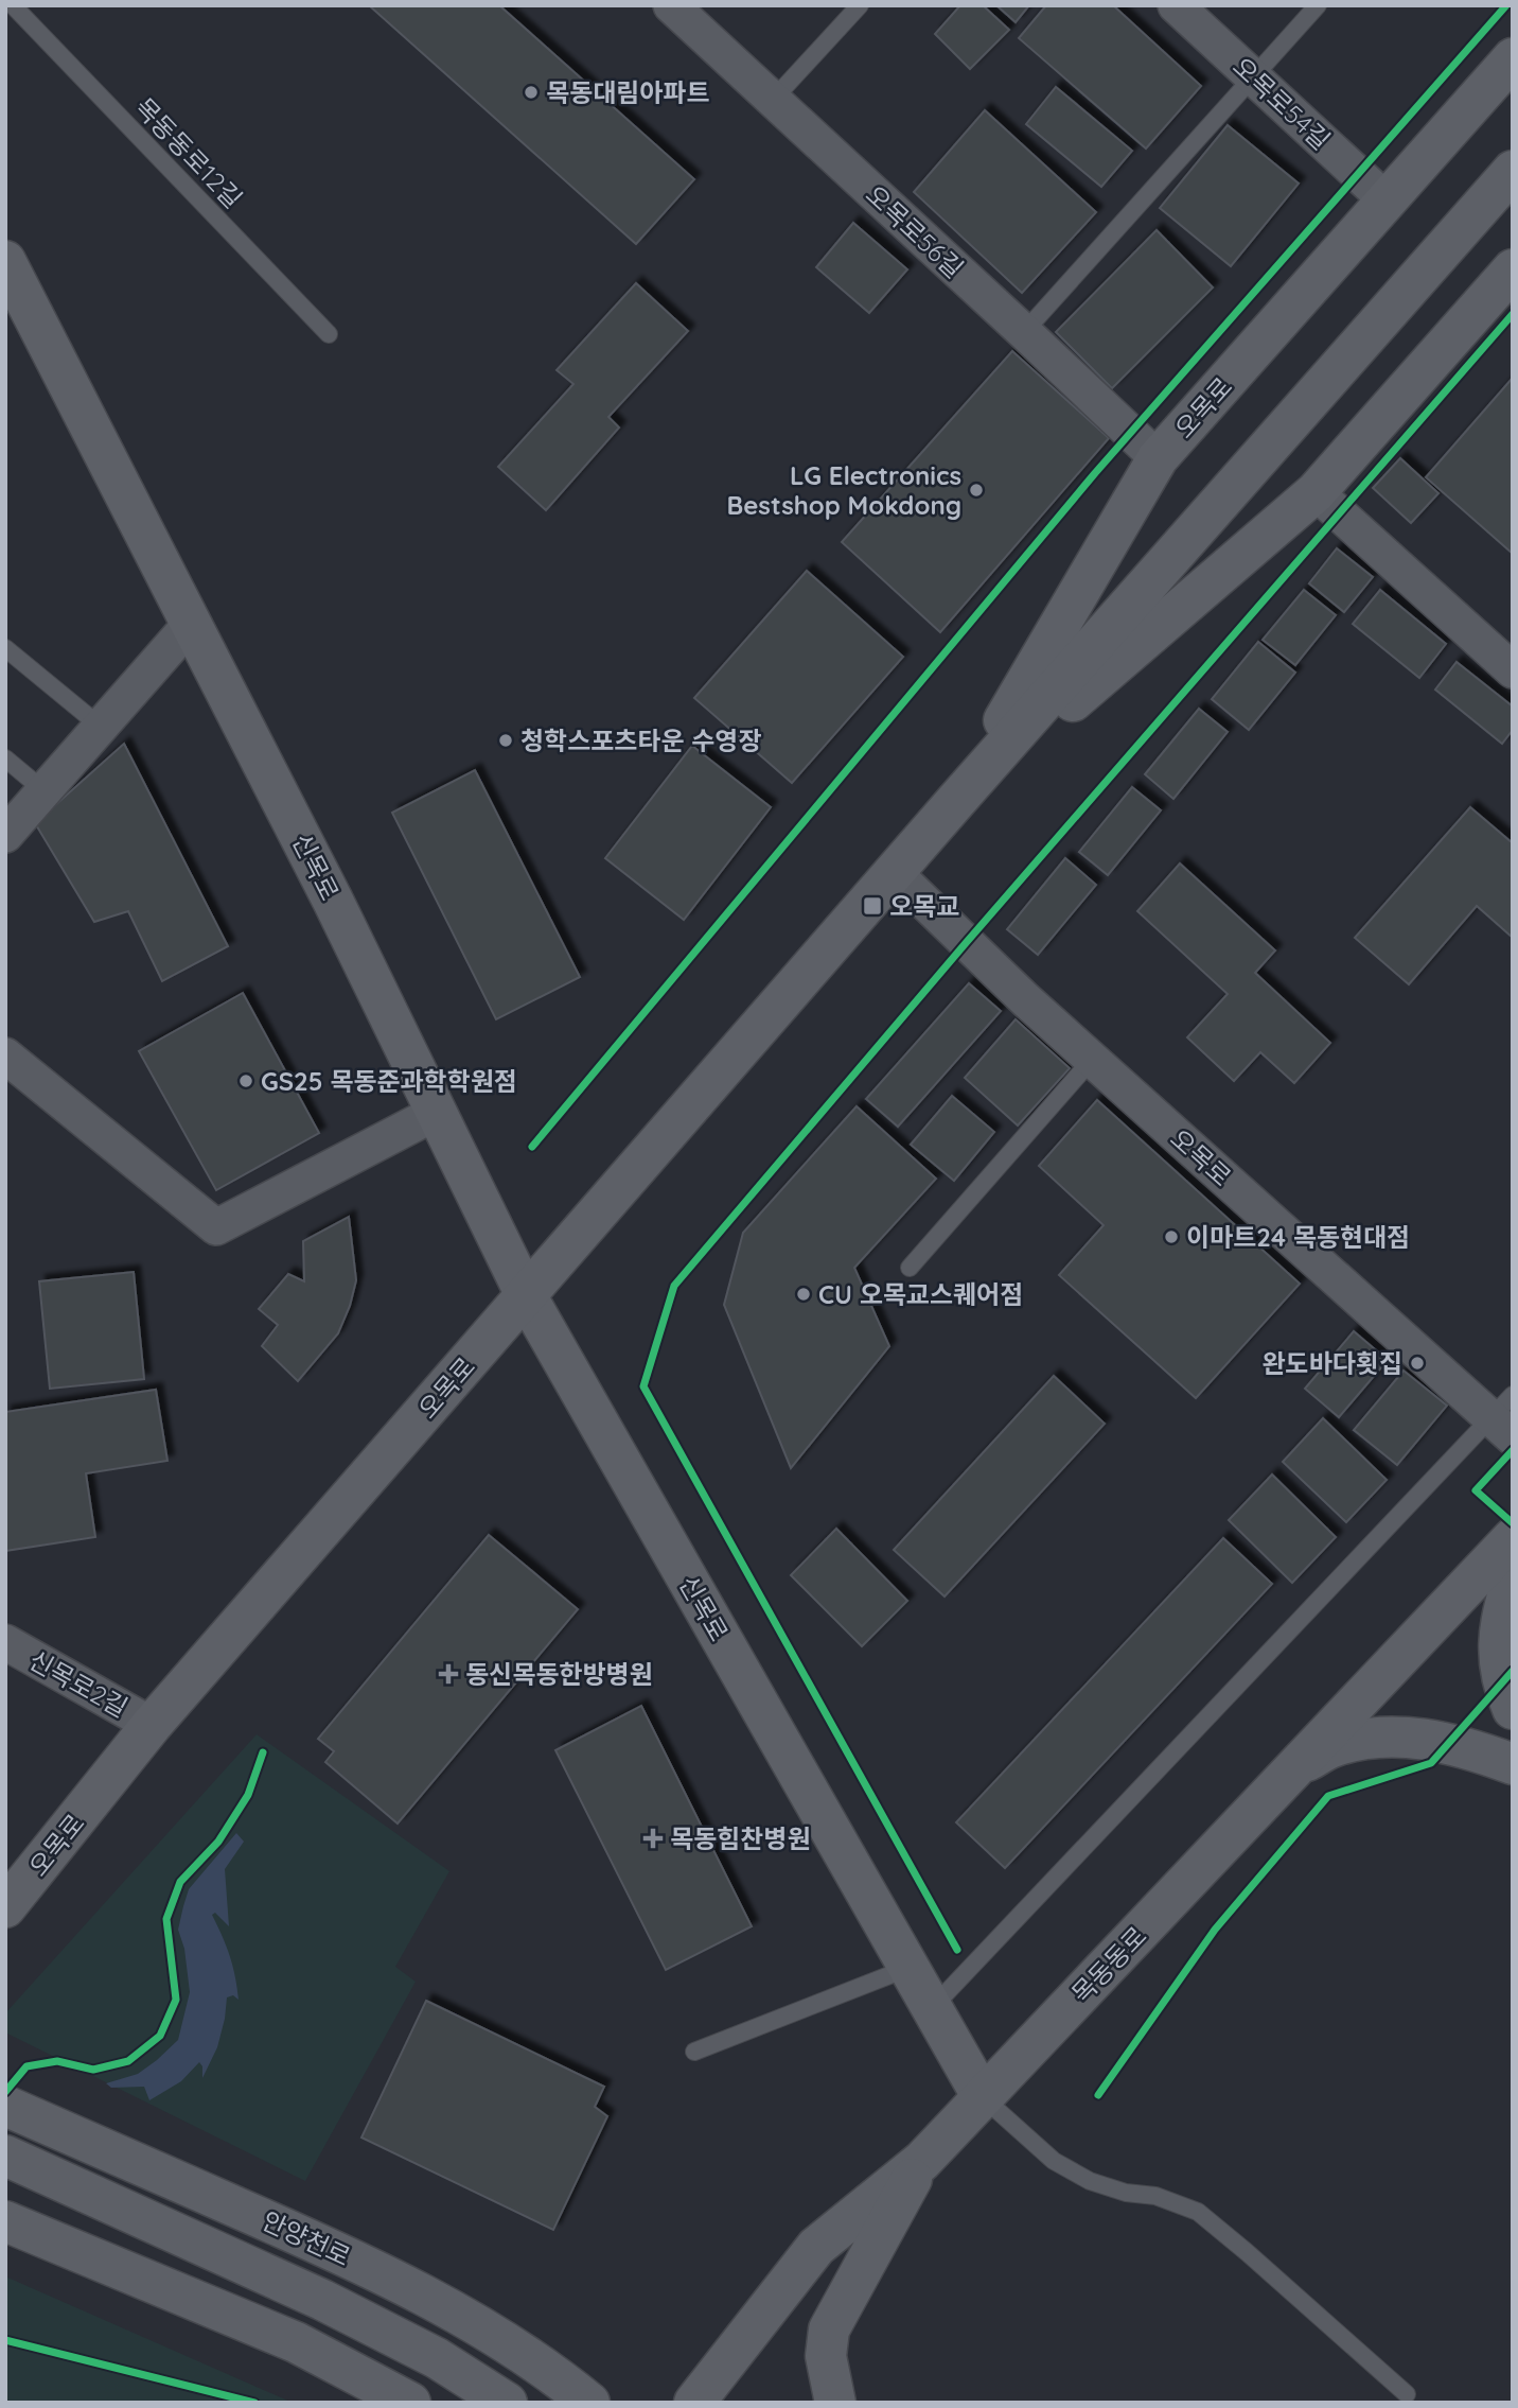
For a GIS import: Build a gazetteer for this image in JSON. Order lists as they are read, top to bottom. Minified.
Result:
{"streets":{"main road":["오목로","신목로","목동동로","안양천로"],"street":["오목로54길","오목로56길","신목로2길"],"lane":["목동동로12길"]},"crossings":[["오목로54길","오목로"],["오목로56길","오목로"],["오목로","신목로"],["오목로","신목로2길"],["신목로","목동동로"]],"places":{"other":["목동대림아파트","LG Electronics Bestshop Mokdong","청학스포츠타운 수영장","GS25 목동준과학학원점","이마트24 목동현대점","CU 오목교스퀘어점","완도바다횟집"],"transit":["오목교"],"health":["동신목동한방병원","목동힘찬병원"]}}
